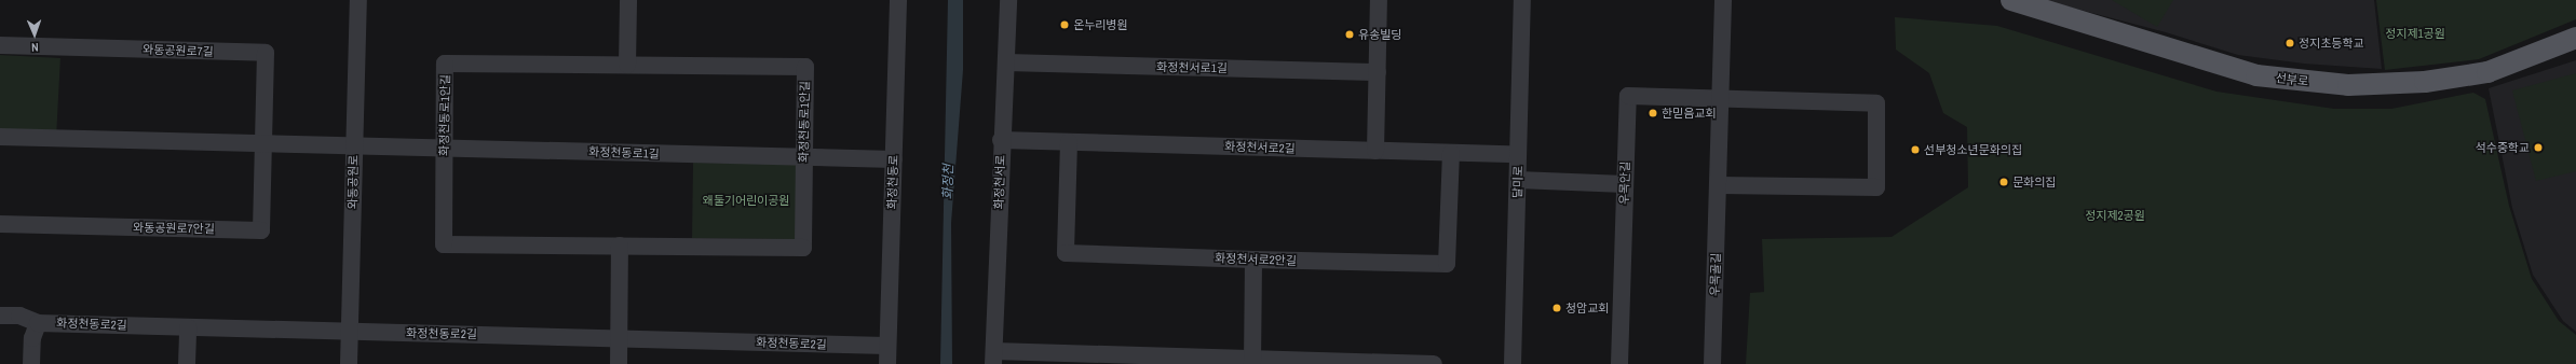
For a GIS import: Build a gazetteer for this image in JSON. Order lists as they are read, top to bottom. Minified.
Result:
{"streets":{"main road":["선부로"],"street":["와동공원로7길","화정천서로1길","화정천동로1안길","화정천서로2길","화정천동로1길","와동공원로","화정천동로","화정천서로","달미로","우목안길","와동공원로7안길","화정천서로2안길","우목골길","화정천동로2길"]},"crossings":[["와동공원로7길","와동공원로7안길"],["화정천서로1길","화정천서로"],["화정천동로1안길","화정천동로1길"],["화정천서로2길","화정천서로"],["화정천서로2길","달미로"],["화정천서로2길","화정천서로2안길"],["화정천동로1길","와동공원로"],["화정천동로1길","화정천동로"],["와동공원로","화정천동로2길"],["화정천동로","화정천동로2길"],["우목안길","우목골길"]],"water":["화정천"],"parks":["정지제1공원","왜둘기어린이공원","정지제2공원"],"places":["온누리병원","유송빌딩","정지초등학교","한믿음교회","석수중학교","선부청소년문화의집","문화의집","청암교회"],"north":"bottom"}
